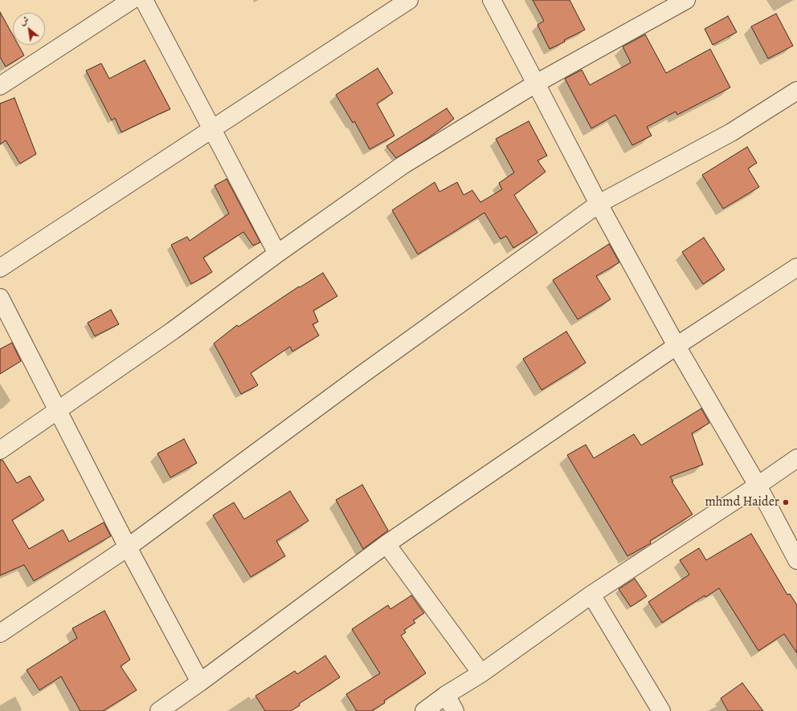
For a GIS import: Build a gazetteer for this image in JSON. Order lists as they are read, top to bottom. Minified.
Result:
{"places":["mhmd Haider"],"north":"top left"}
